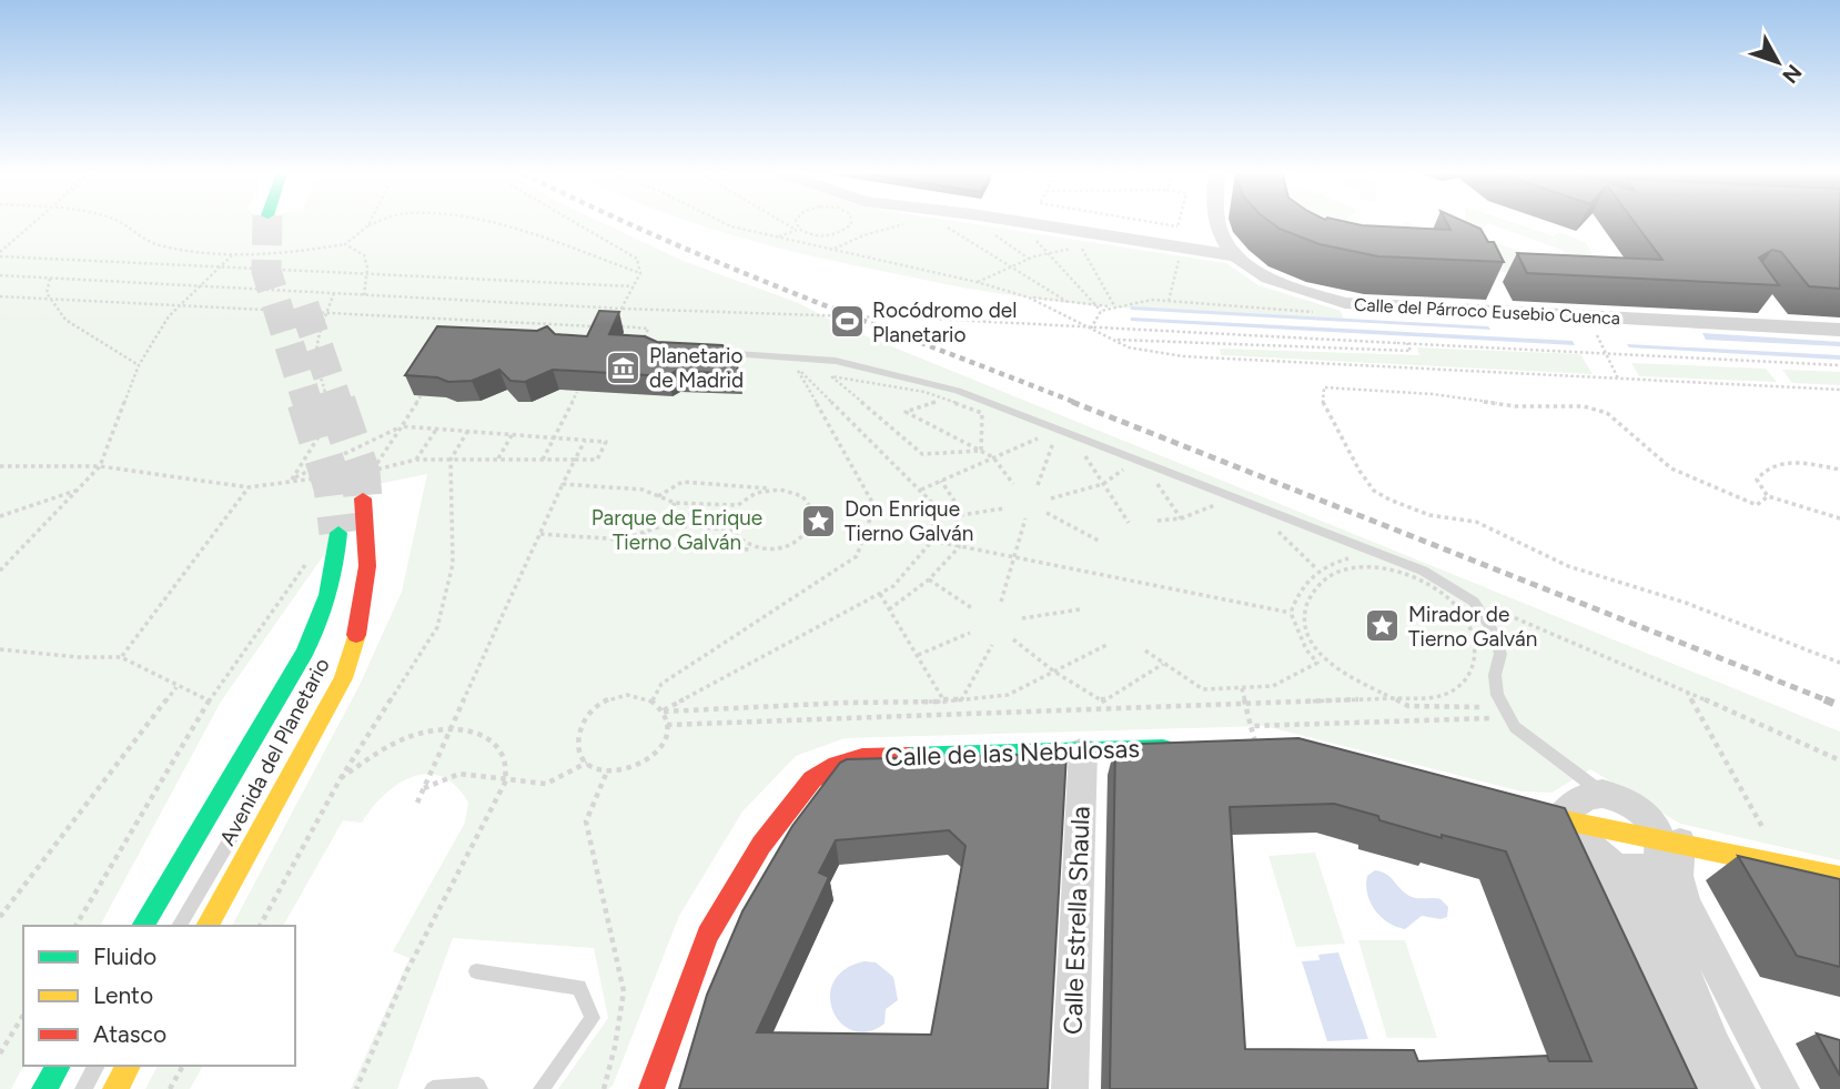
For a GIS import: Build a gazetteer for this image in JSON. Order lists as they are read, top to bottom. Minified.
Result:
{"streets":{"main road":["Avenida del Planetario","Calle de las Nebulosas"],"street":["Calle del Párroco Eusebio Cuenca","Calle Estrella Shaula"]},"crossings":[["Calle de las Nebulosas","Calle Estrella Shaula"]],"parks":["Parque de Enrique Tierno Galván"],"places":{"sports":["Rocódromo del Planetario"],"museum":["Planetario de Madrid"],"place":["Don Enrique Tierno Galván","Mirador de Tierno Galván"]},"legend":["Fluido","Lento","Atasco"],"north":"bottom right"}
